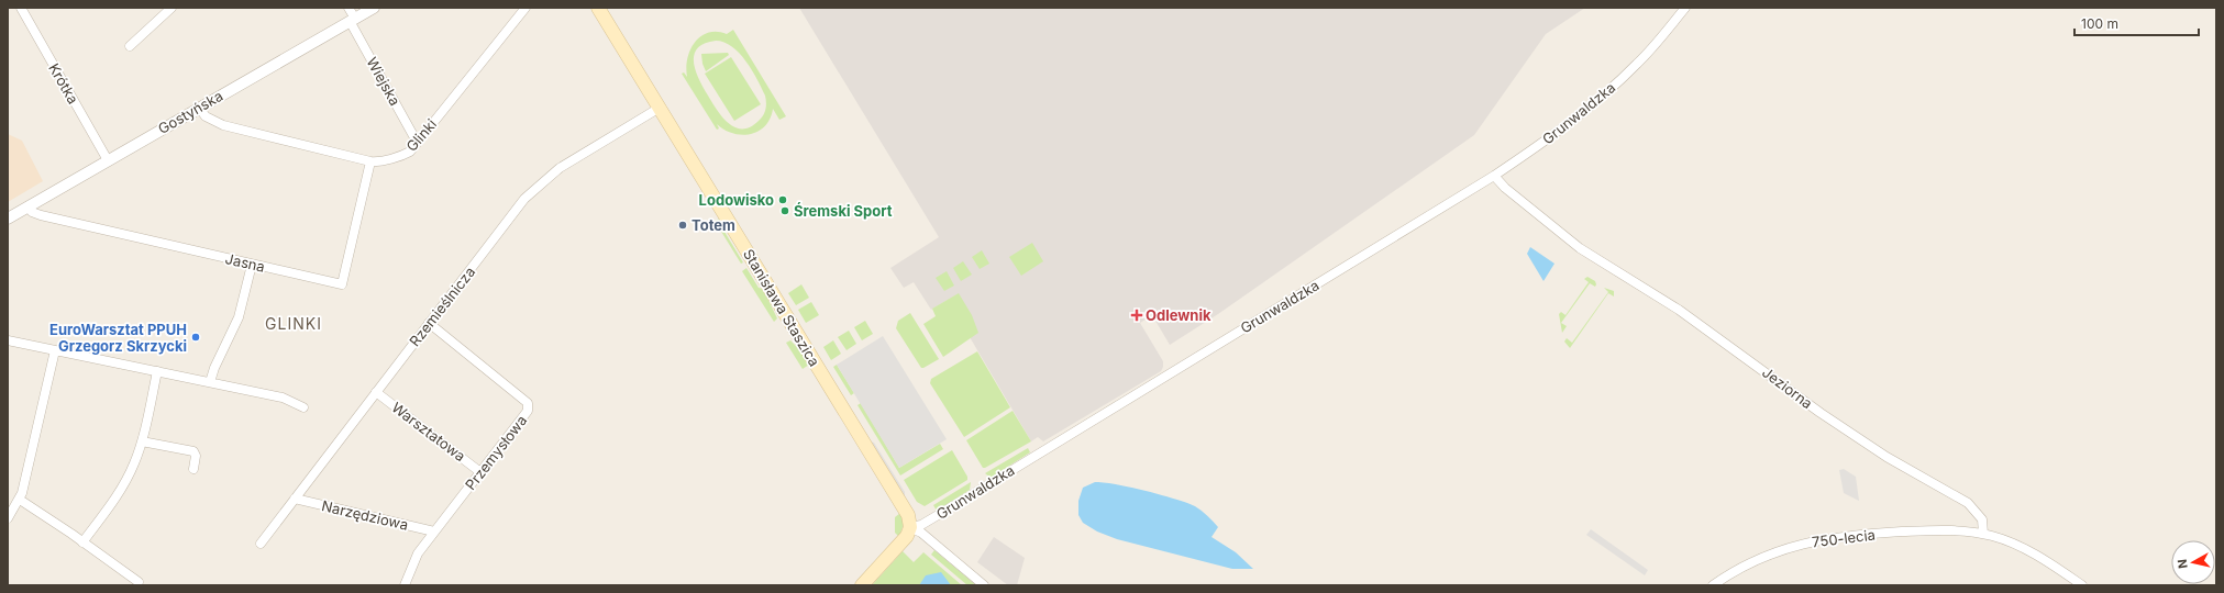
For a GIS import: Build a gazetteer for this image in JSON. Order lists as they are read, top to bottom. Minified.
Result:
{"streets":{"main road":["Stanisława Staszica"],"street":["Wiejska","Krótka","Gostyńska","Grunwaldzka","Glinki","Jasna","Rzemieślnicza","Jeziorna","Warsztatowa","Przemysłowa","Narzędziowa","750-lecia"]},"crossings":[["Wiejska","Gostyńska"],["Wiejska","Glinki"],["Krótka","Gostyńska"],["Gostyńska","Glinki"],["Gostyńska","Jasna"],["Grunwaldzka","Stanisława Staszica"],["Grunwaldzka","Jeziorna"],["Glinki","Jasna"],["Rzemieślnicza","Stanisława Staszica"],["Rzemieślnicza","Warsztatowa"],["Rzemieślnicza","Przemysłowa"],["Rzemieślnicza","Narzędziowa"],["Jeziorna","750-lecia"],["Warsztatowa","Przemysłowa"],["Przemysłowa","Narzędziowa"]],"districts":["GLINKI"],"places":{"other":["Lodowisko","Śremski Sport","Totem","EuroWarsztat PPUH Grzegorz Skrzycki"],"health":["Odlewnik"]},"scale_bar":"100 m","north":"left"}
